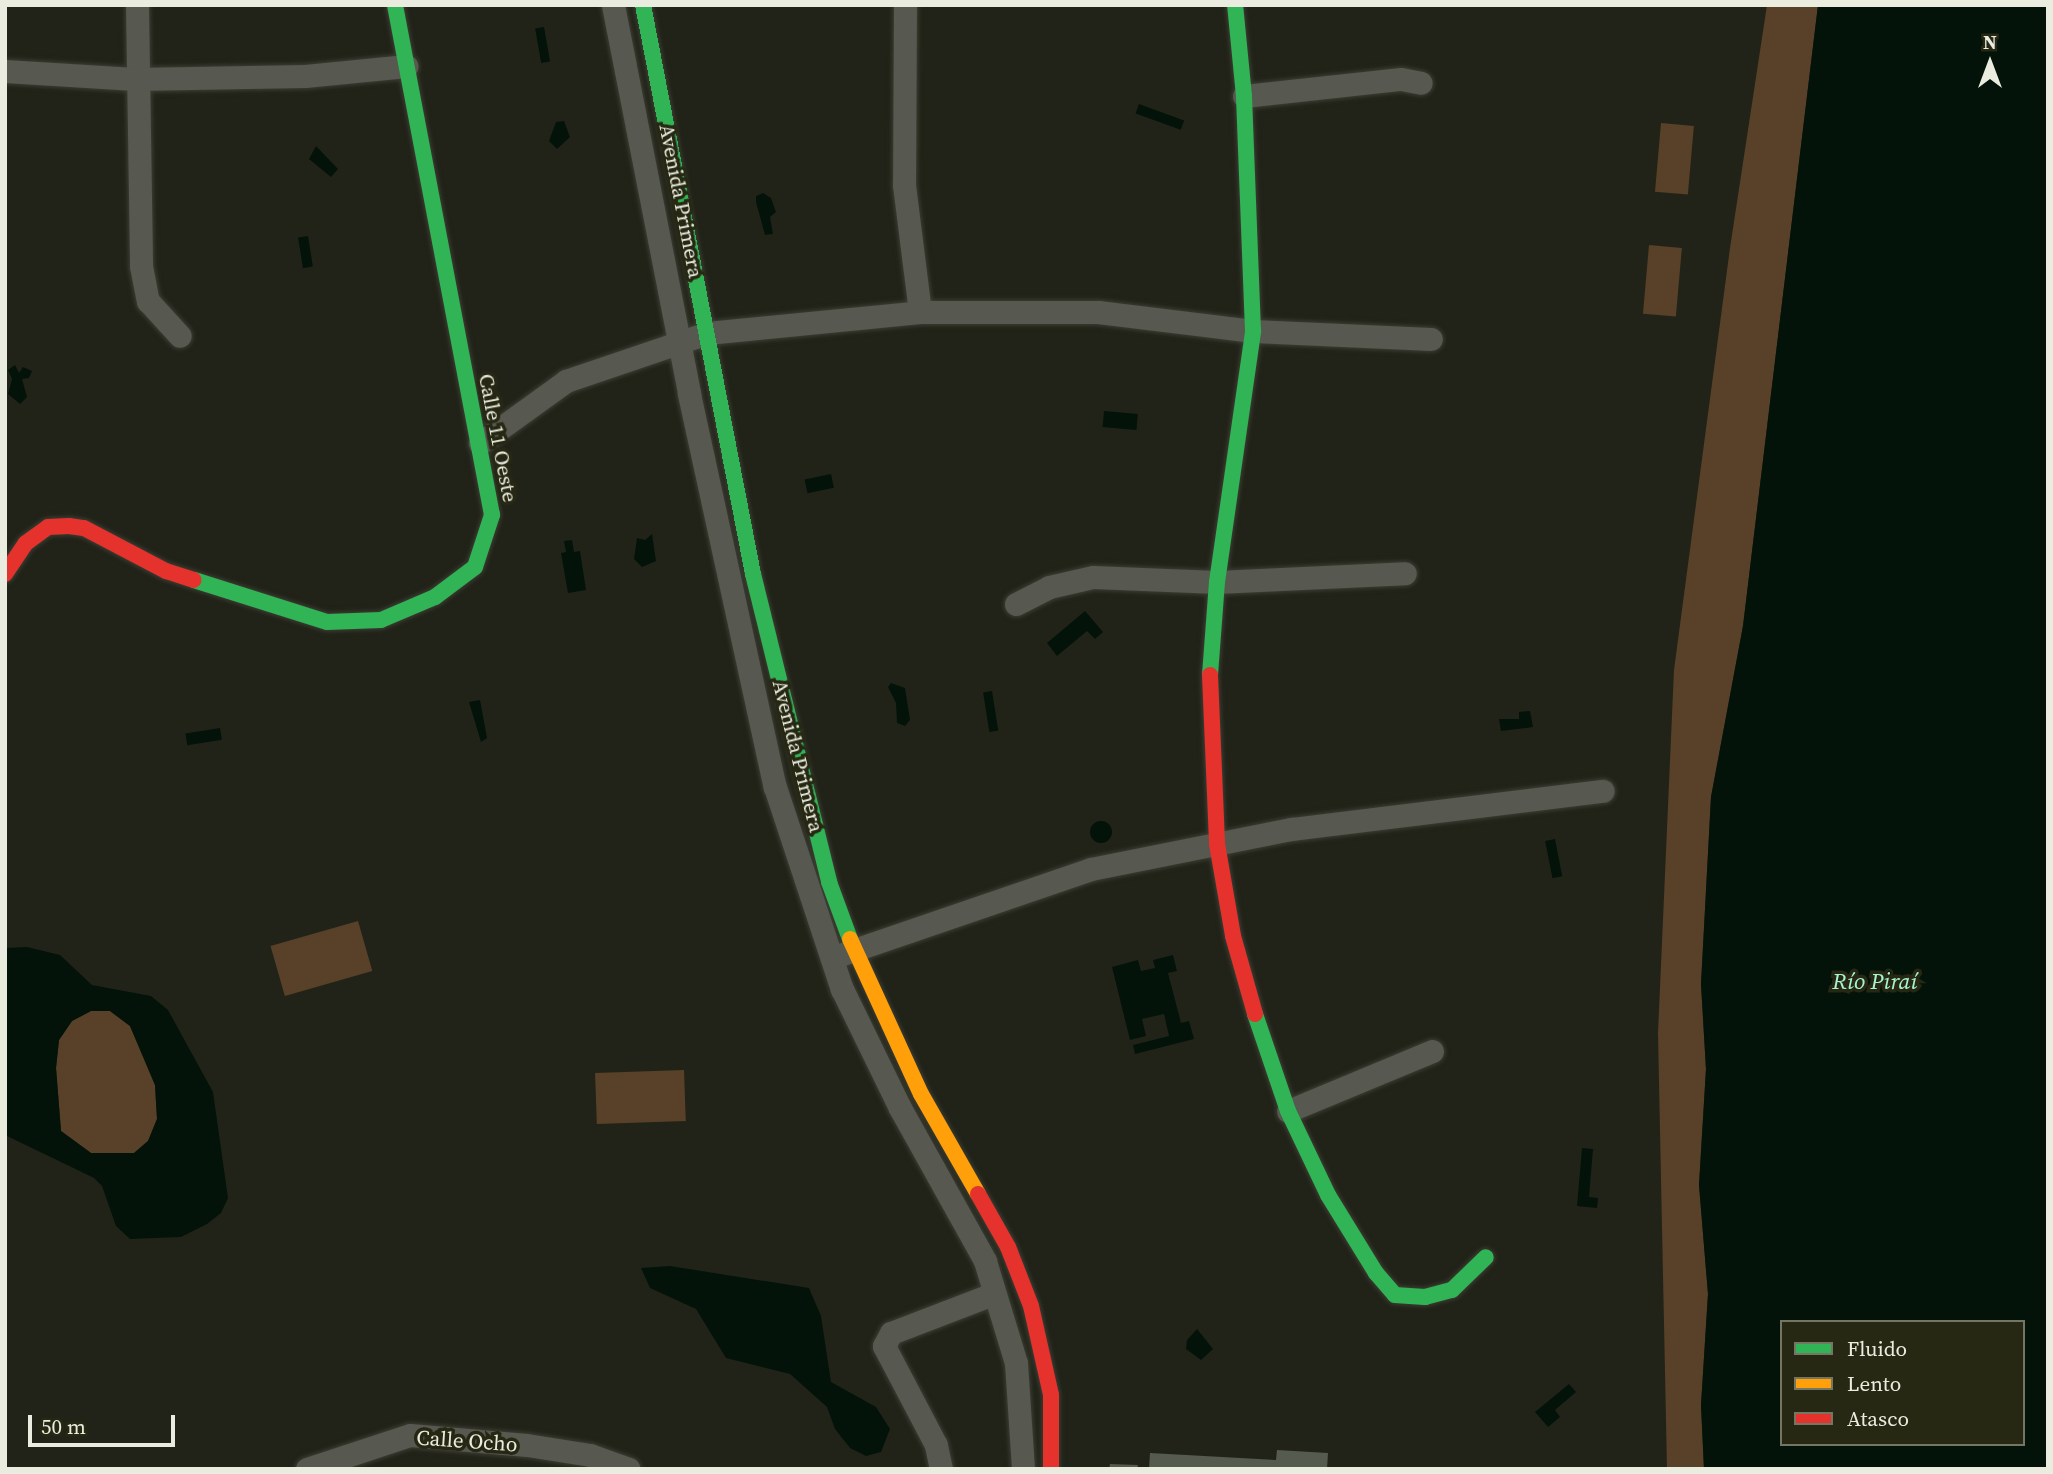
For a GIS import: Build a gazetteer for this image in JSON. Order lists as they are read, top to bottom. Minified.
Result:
{"streets":{"street":["Avenida Primera","Calle 11 Oeste","Calle Ocho"]},"water":["Río Piraí"],"legend":["Fluido","Lento","Atasco"],"scale_bar":"50 m","north":"top"}
